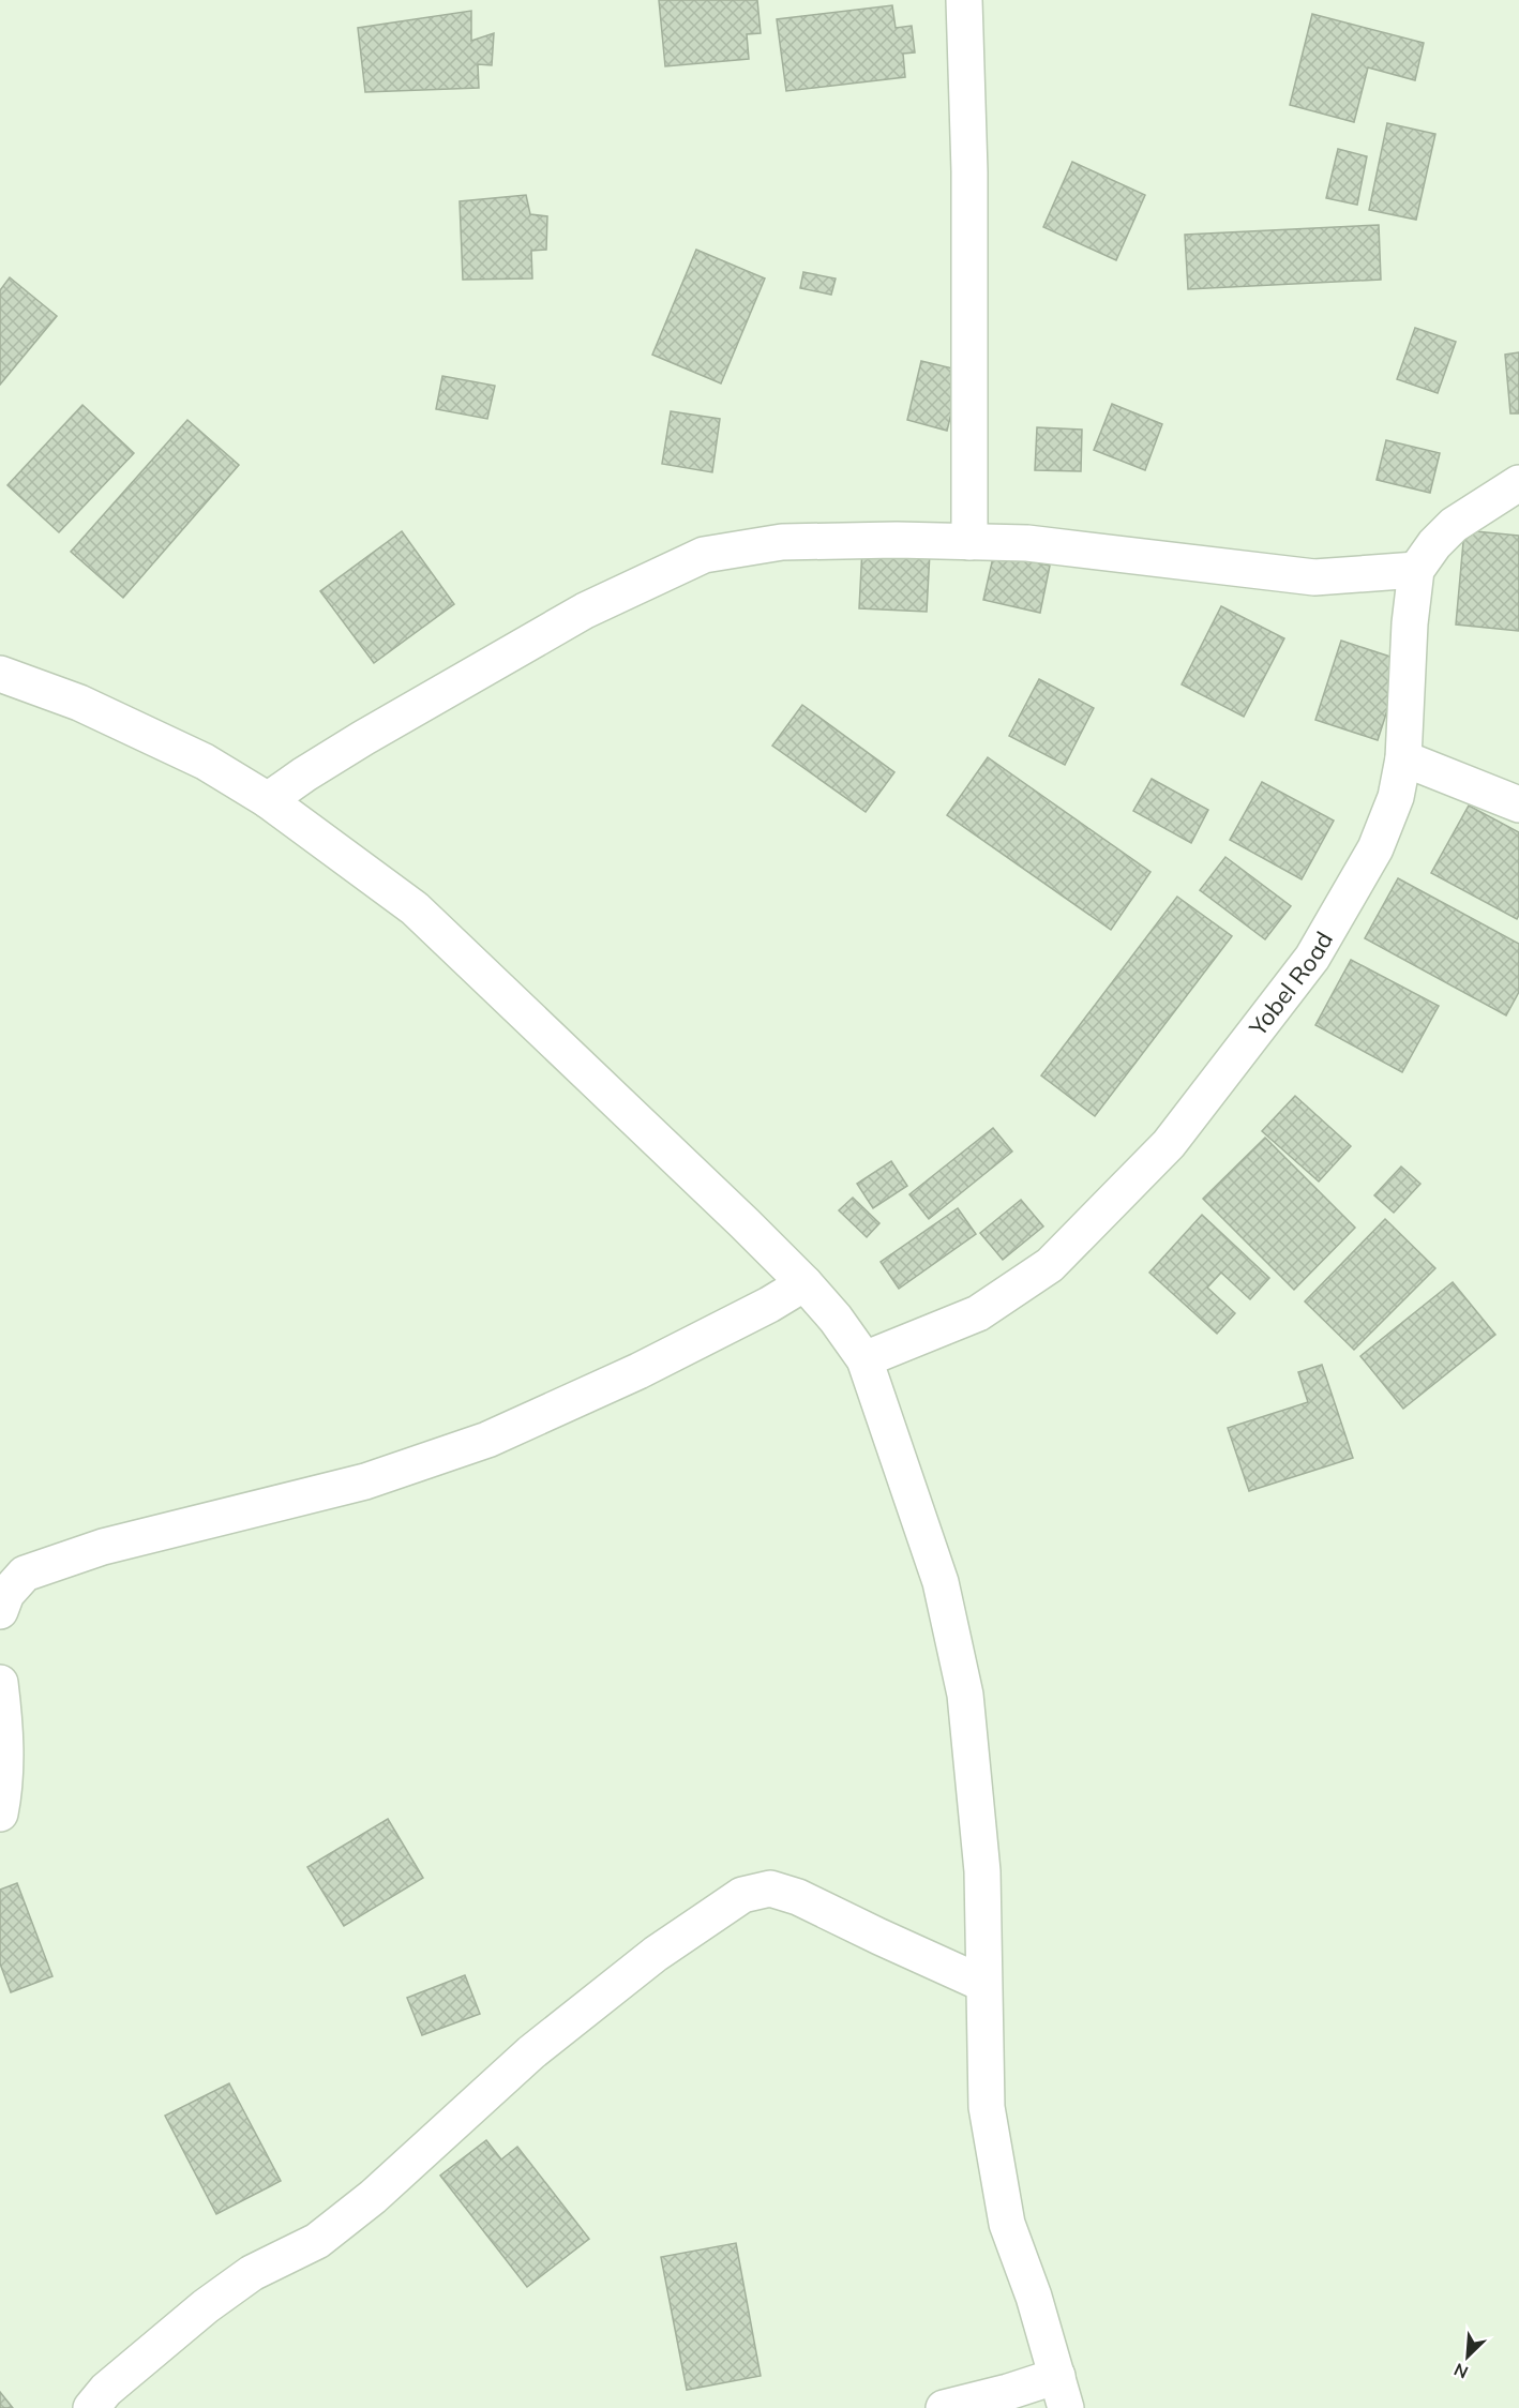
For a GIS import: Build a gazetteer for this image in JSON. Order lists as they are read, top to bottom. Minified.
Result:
{"streets":{"street":["Yobel Road"]},"north":"bottom left"}
